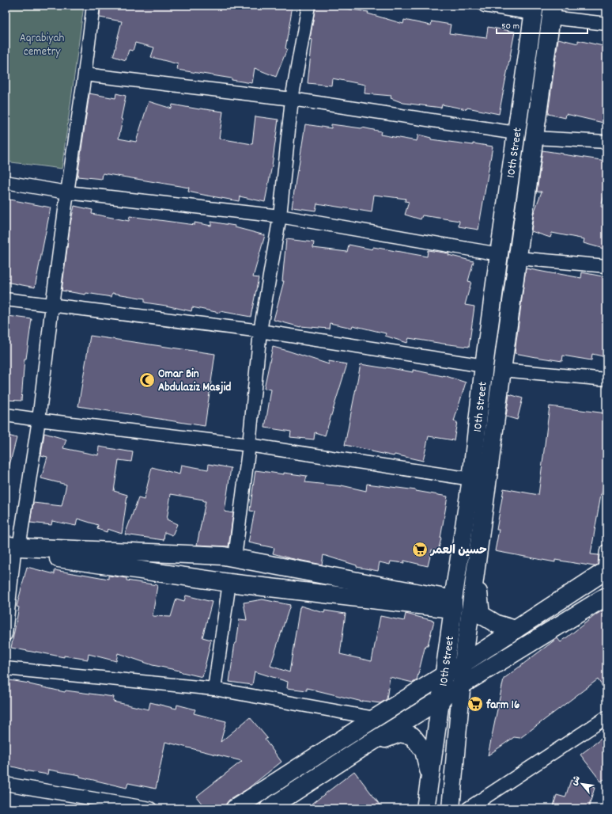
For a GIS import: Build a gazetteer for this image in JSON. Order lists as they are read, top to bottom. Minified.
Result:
{"streets":{"street":["10th Street"]},"parks":["Aqrabiyah cemetry"],"places":{"mosque":["Omar Bin Abdulaziz Masjid"],"supermarket":["حسين العمر","farm 16"]},"scale_bar":"50 m","north":"top left"}
